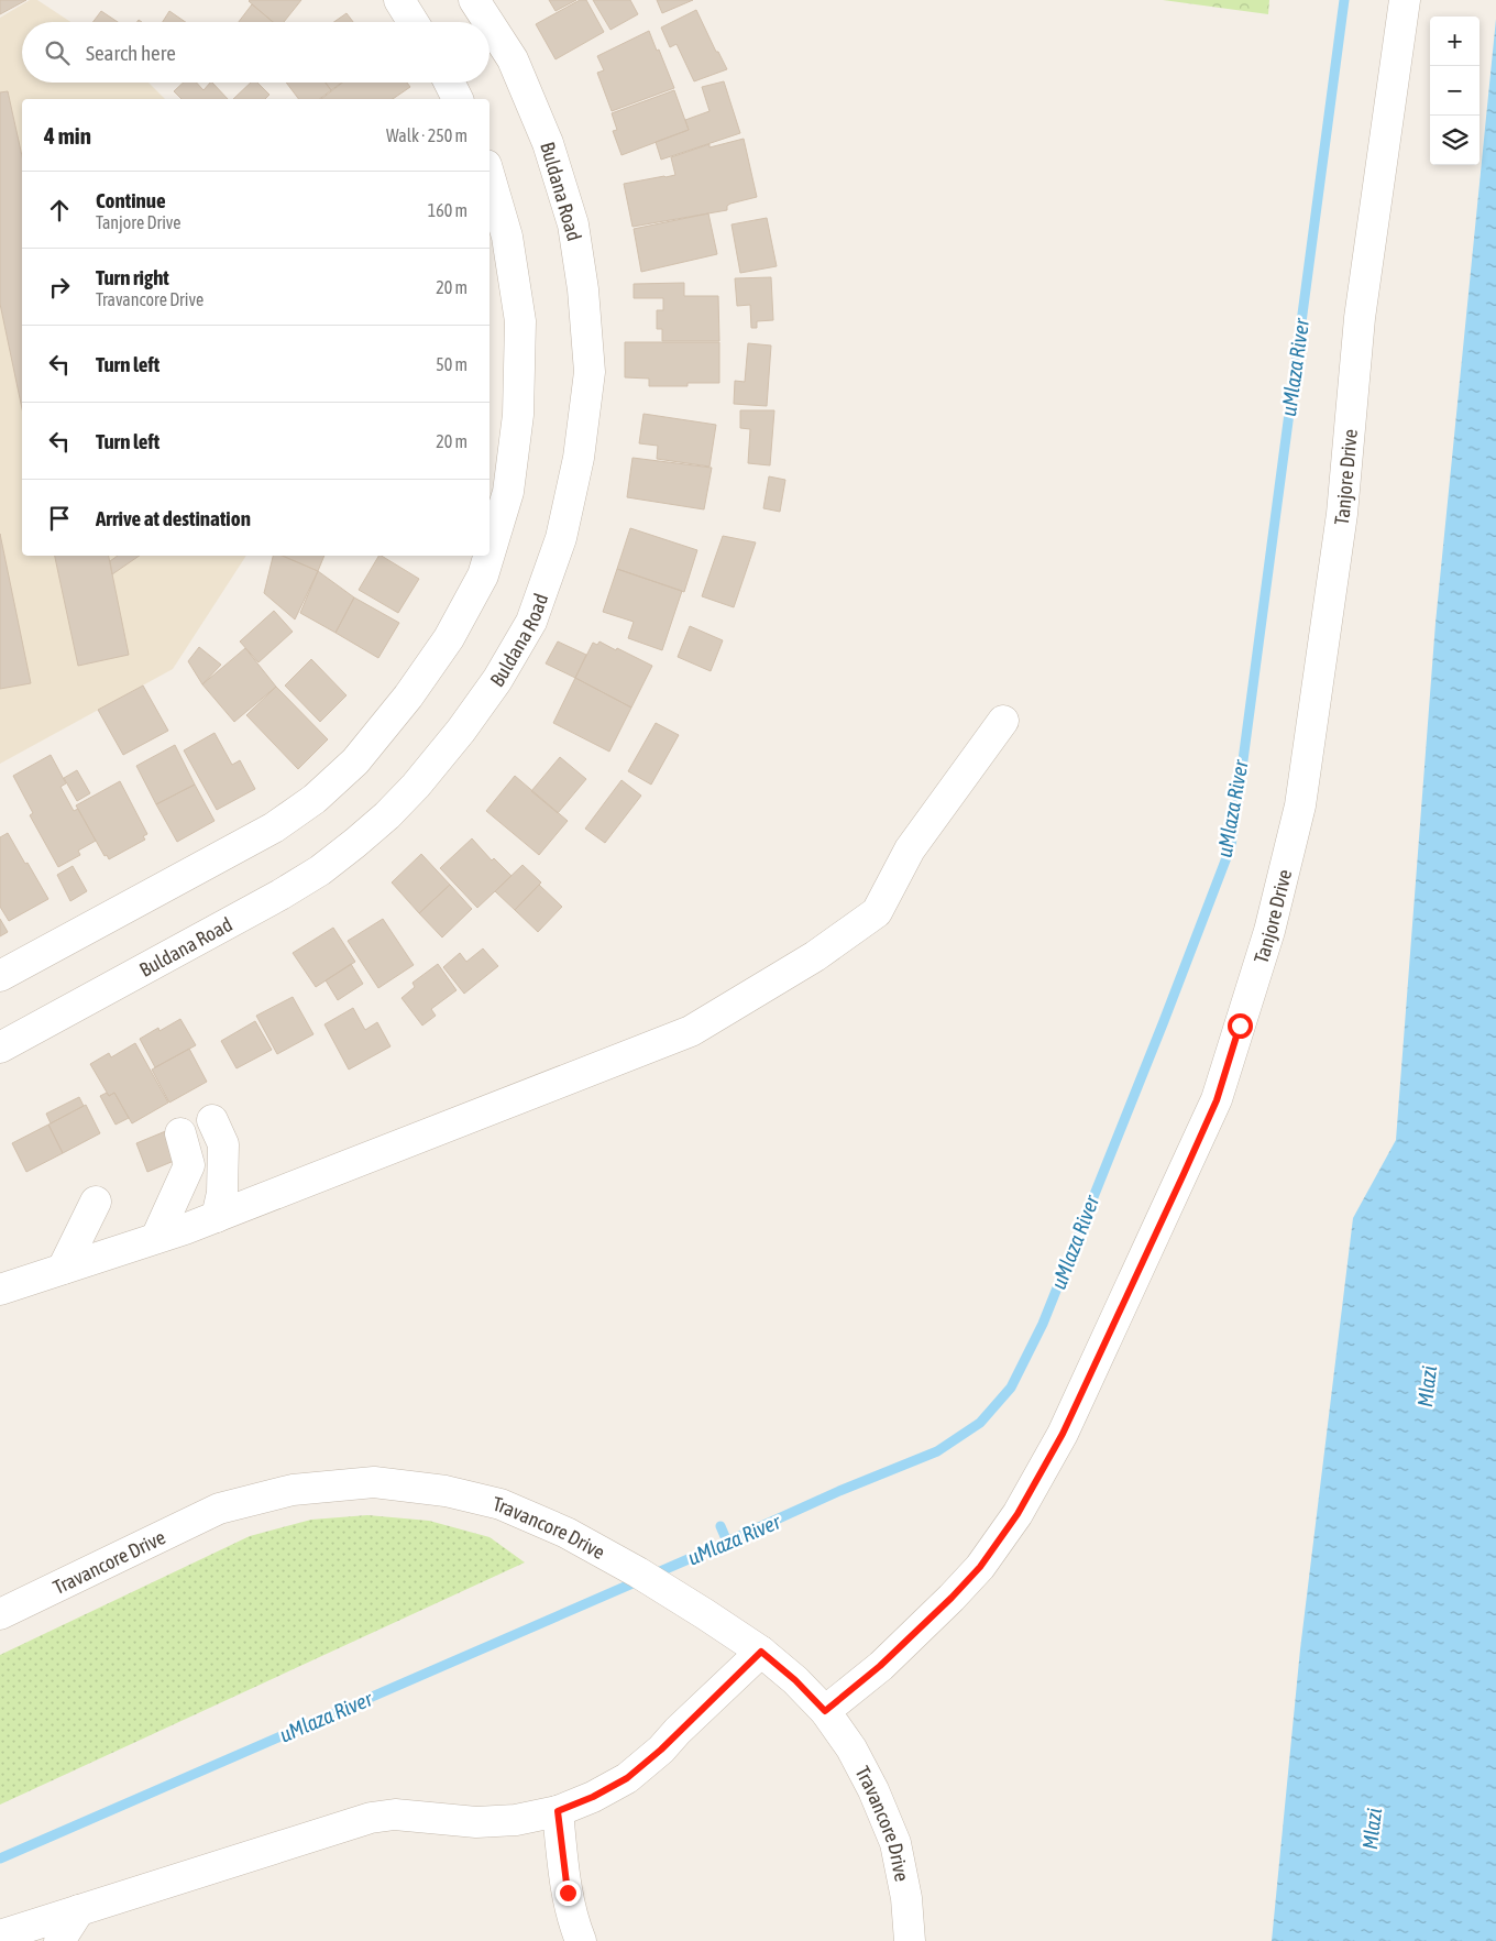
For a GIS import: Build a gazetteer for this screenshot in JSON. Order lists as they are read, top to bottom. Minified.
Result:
{"streets":{"street":["Buldana Road","Tanjore Drive","Travancore Drive"]},"crossings":[["Tanjore Drive","Travancore Drive"]],"water":["uMlaza River","Mlazi"],"page":{"map_buttons":["+","−"],"search":"Search here","heading":["4 min","Walk · 250 m"],"list":[["Continue","Tanjore Drive","160 m"],["Turn right","Travancore Drive","20 m"],["Turn left","50 m"],["Turn left","20 m"],"Arrive at destination"]}}
